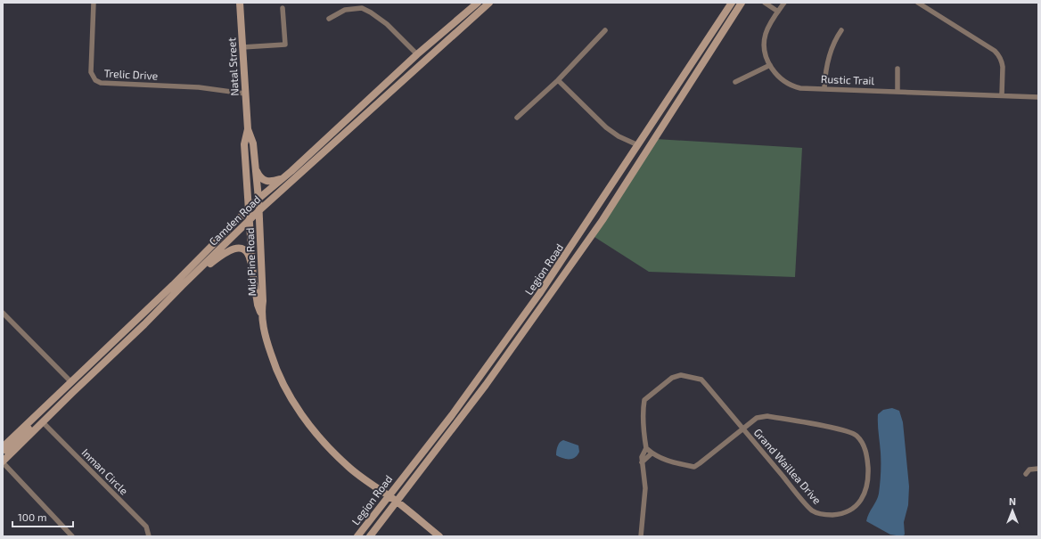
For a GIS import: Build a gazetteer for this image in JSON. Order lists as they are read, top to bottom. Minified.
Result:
{"streets":{"main road":["Natal Street","Camden Road","Mid Pine Road","Legion Road"],"street":["Trelic Drive","Rustic Trail","Grand Waillea Drive","Inman Circle"]},"crossings":[["Natal Street","Trelic Drive"],["Natal Street","Camden Road"],["Natal Street","Mid Pine Road"],["Camden Road","Mid Pine Road"],["Camden Road","Inman Circle"],["Mid Pine Road","Legion Road"]],"scale_bar":"100 m","north":"top"}
